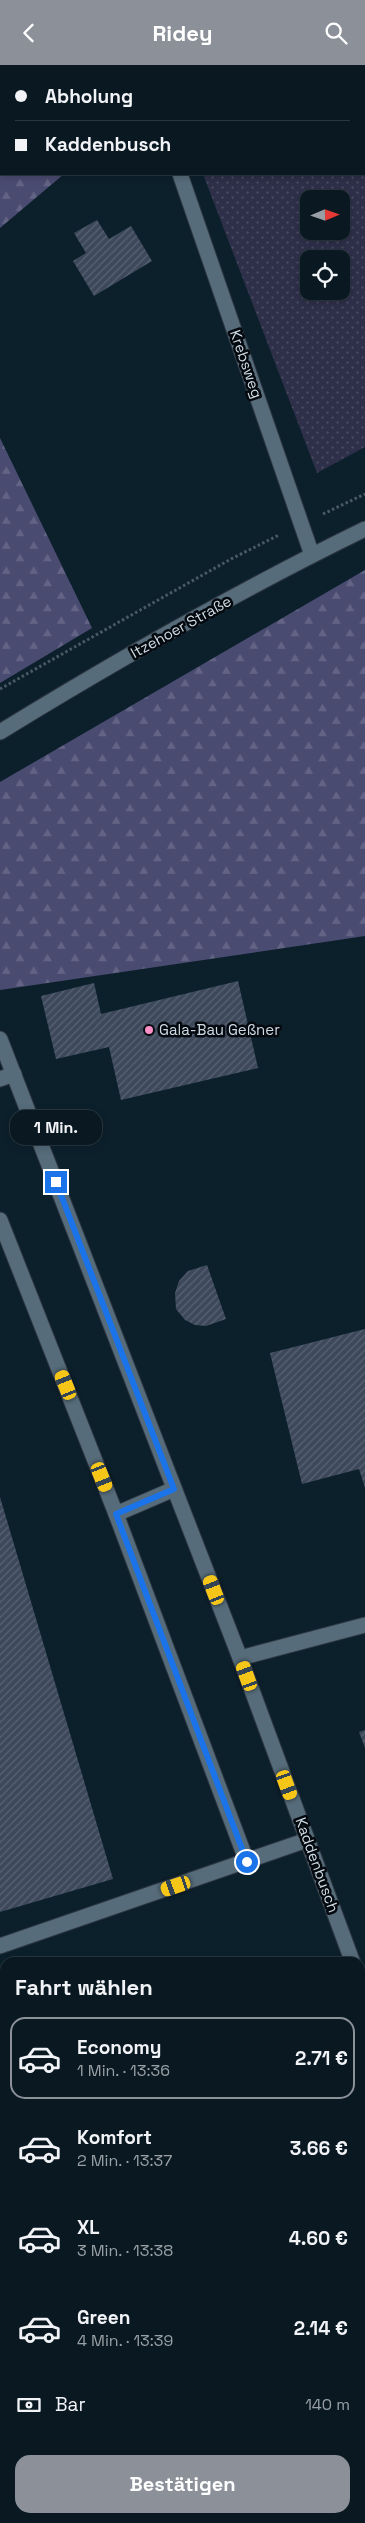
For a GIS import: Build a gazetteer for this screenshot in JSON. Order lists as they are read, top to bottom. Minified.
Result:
{"streets":{"street":["Krebsweg","Itzehoer Straße","Kaddenbusch"]},"crossings":[["Krebsweg","Itzehoer Straße"]],"places":["Gala-Bau Geßner"],"north":"right","page":{"header":"Ridey","banner":["Abholung","Kaddenbusch"],"bubble":"1 Min.","heading":"Fahrt wählen","list":[{"name":"Economy","note":"1 Min. · 13:36","value":"2.71 €"},{"name":"Komfort","note":"2 Min. · 13:37","value":"3.66 €"},{"name":"XL","note":"3 Min. · 13:38","value":"4.60 €"},{"name":"Green","note":"4 Min. · 13:39","value":"2.14 €"}],"pay":["Bar","140 m"],"buttons":"Bestätigen"}}
